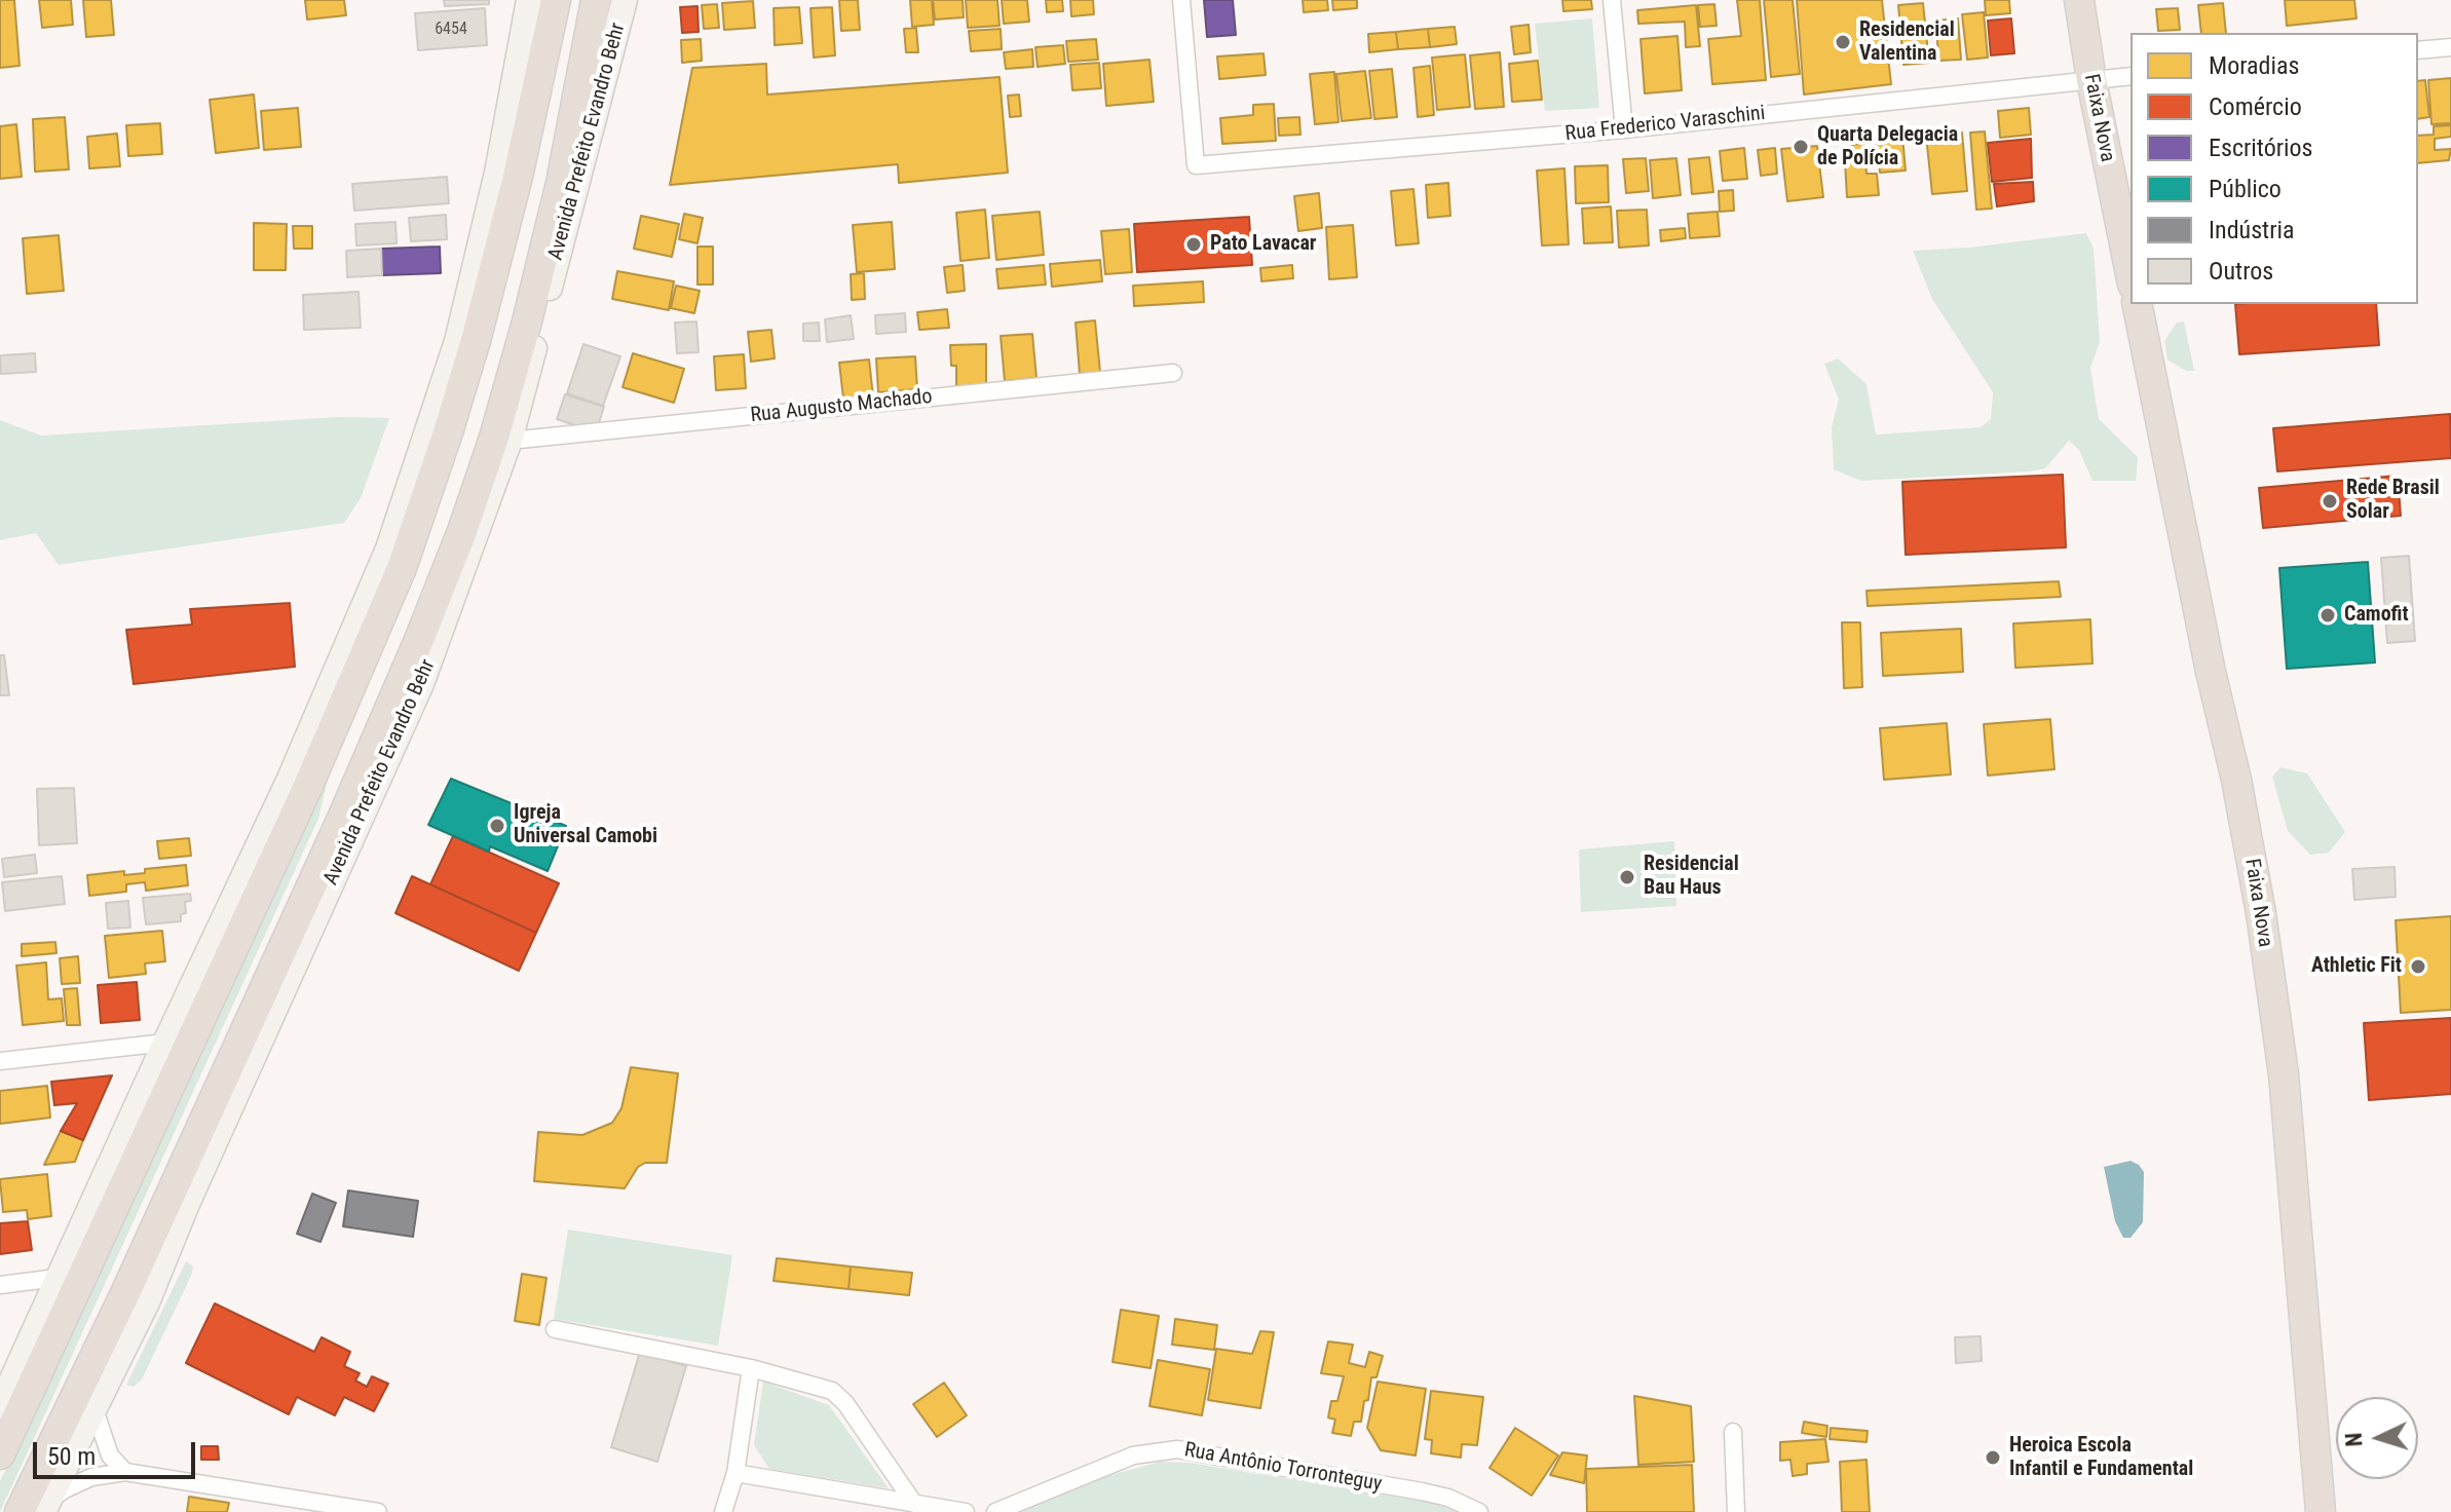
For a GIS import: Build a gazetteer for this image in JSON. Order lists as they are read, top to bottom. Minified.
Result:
{"streets":{"highway":["Faixa Nova","Avenida Prefeito Evandro Behr"],"street":["Rua Frederico Varaschini","Rua Augusto Machado","Rua Antônio Torronteguy"]},"crossings":[["Faixa Nova","Rua Frederico Varaschini"],["Avenida Prefeito Evandro Behr","Rua Augusto Machado"]],"places":["Residencial Valentina","Quarta Delegacia de Polícia","Pato Lavacar","Rede Brasil Solar","Camofit","Igreja Universal Camobi","Residencial Bau Haus","Athletic Fit","Heroica Escola Infantil e Fundamental"],"house_numbers":["6454"],"legend":["Moradias","Comércio","Escritórios","Público","Indústria","Outros"],"scale_bar":"50 m","north":"left"}
